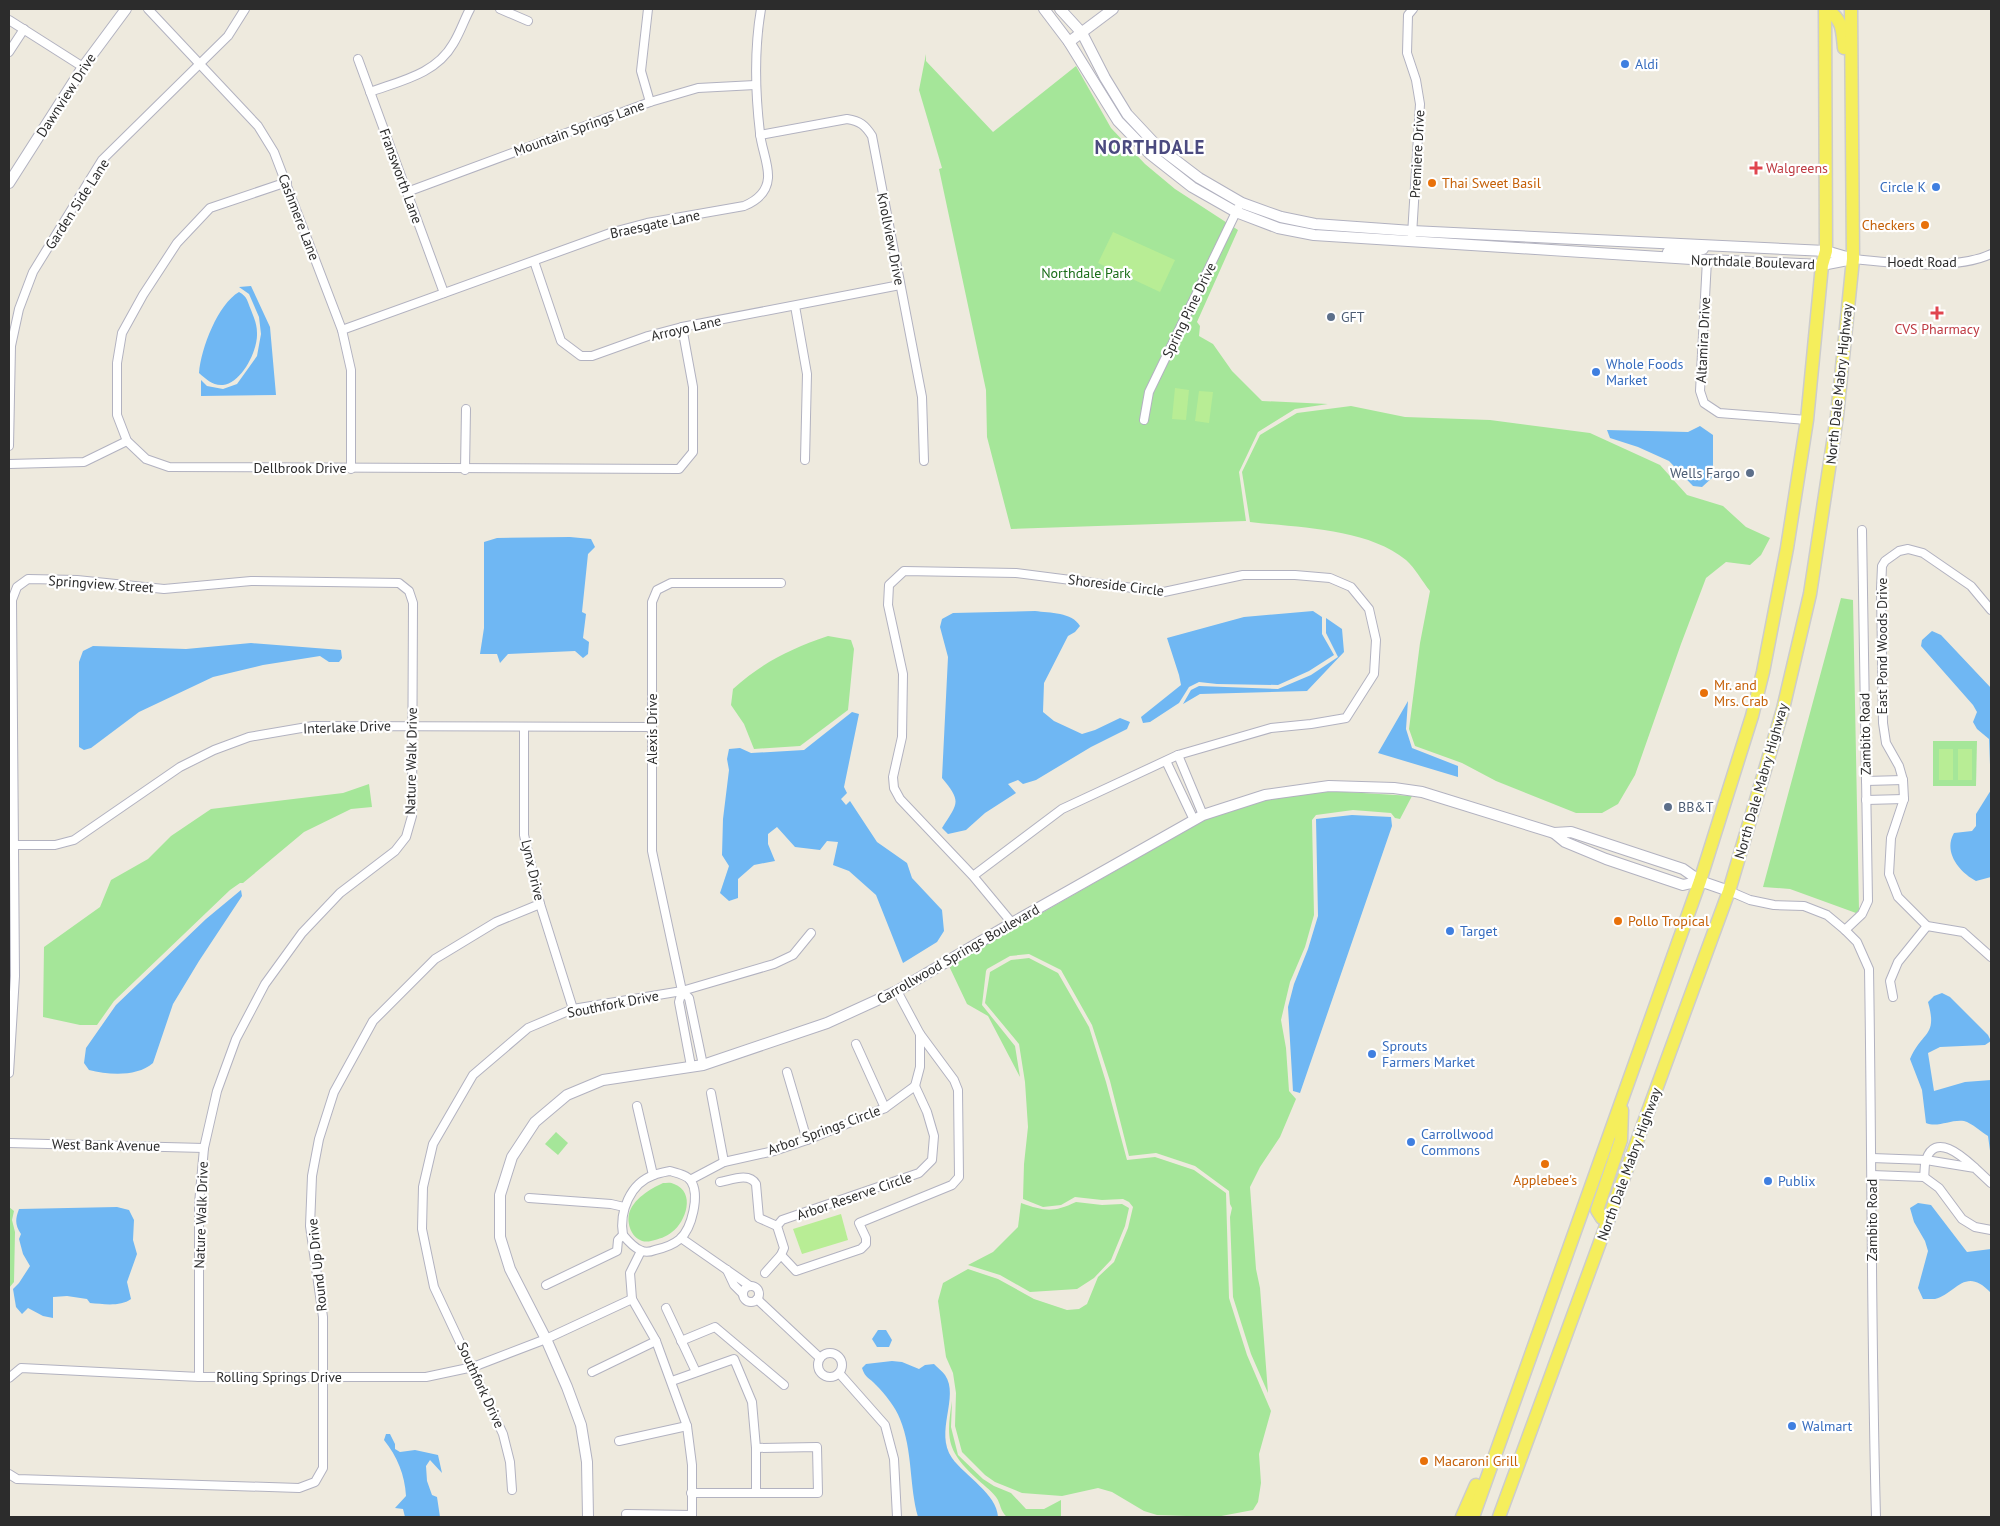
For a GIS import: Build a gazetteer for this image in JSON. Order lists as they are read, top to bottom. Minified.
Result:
{"streets":{"main road":["North Dale Mabry Highway"],"street":["Dawnview Drive","Mountain Springs Lane","Premiere Drive","Fransworth Lane","Garden Side Lane","Cashmere Lane","Braesgate Lane","Knollview Drive","Northdale Boulevard","Hoedt Road","Spring Pine Drive","Arroyo Lane","Altamira Drive","Dellbrook Drive","Springview Street","Shoreside Circle","East Pond Woods Drive","Interlake Drive","Alexis Drive","Zambito Road","Nature Walk Drive","Lynx Drive","Carrollwood Springs Boulevard","Southfork Drive","Arbor Springs Circle","West Bank Avenue","Arbor Reserve Circle","Round Up Drive","Rolling Springs Drive"]},"crossings":[["Mountain Springs Lane","Fransworth Lane"],["Mountain Springs Lane","Braesgate Lane"],["Premiere Drive","Northdale Boulevard"],["Fransworth Lane","Braesgate Lane"],["Garden Side Lane","Cashmere Lane"],["Cashmere Lane","Braesgate Lane"],["Cashmere Lane","Dellbrook Drive"],["Braesgate Lane","Knollview Drive"],["Braesgate Lane","Arroyo Lane"],["Knollview Drive","Arroyo Lane"],["Northdale Boulevard","Hoedt Road"],["Northdale Boulevard","Spring Pine Drive"],["Northdale Boulevard","Altamira Drive"],["Northdale Boulevard","North Dale Mabry Highway"],["Hoedt Road","North Dale Mabry Highway"],["Arroyo Lane","Dellbrook Drive"],["Altamira Drive","North Dale Mabry Highway"],["North Dale Mabry Highway","Zambito Road"],["North Dale Mabry Highway","Carrollwood Springs Boulevard"],["Springview Street","Interlake Drive"],["Springview Street","Nature Walk Drive"],["Shoreside Circle","Carrollwood Springs Boulevard"],["Interlake Drive","Alexis Drive"],["Interlake Drive","Nature Walk Drive"],["Interlake Drive","Lynx Drive"],["Alexis Drive","Carrollwood Springs Boulevard"],["Alexis Drive","Southfork Drive"],["Zambito Road","Carrollwood Springs Boulevard"],["Nature Walk Drive","West Bank Avenue"],["Nature Walk Drive","Rolling Springs Drive"],["Lynx Drive","Southfork Drive"],["Lynx Drive","Round Up Drive"],["Carrollwood Springs Boulevard","Rolling Springs Drive"],["Southfork Drive","Rolling Springs Drive"],["Arbor Springs Circle","Arbor Reserve Circle"],["Round Up Drive","Rolling Springs Drive"]],"districts":["NORTHDALE"],"parks":["Northdale Park"],"places":{"other":["Aldi","Thai Sweet Basil","Circle K","Checkers","GFT","Whole Foods Market","Wells Fargo","Mr. and Mrs. Crab","BB&T","Pollo Tropical","Target","Sprouts Farmers Market","Carrollwood Commons","Applebee's","Publix","Walmart","Macaroni Grill"],"health":["Walgreens","CVS Pharmacy"]}}
